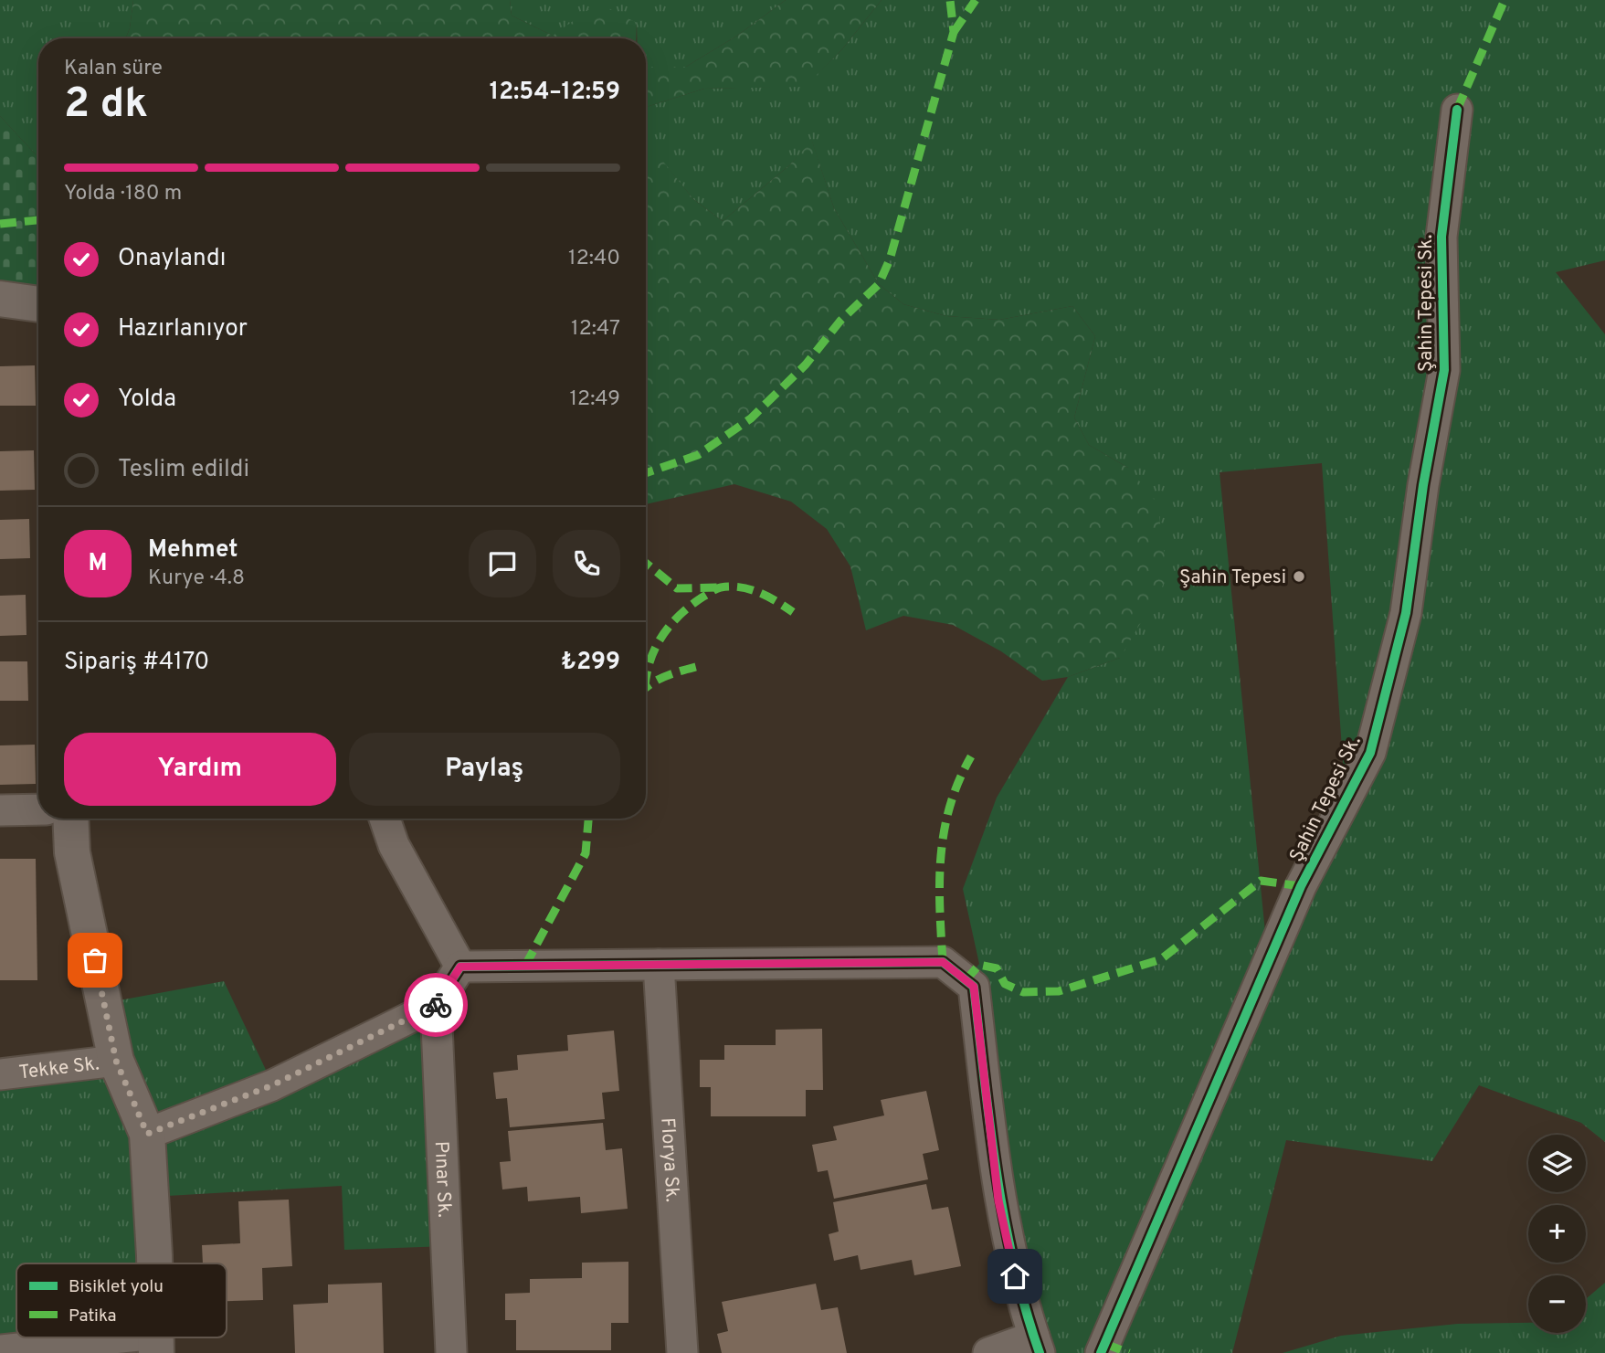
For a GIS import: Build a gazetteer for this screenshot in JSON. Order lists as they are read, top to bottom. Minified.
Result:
{"streets":{"street":["Şahin Tepesi Sk.","Tekke Sk.","Florya Sk.","Pınar Sk."]},"places":["Şahin Tepesi"],"legend":["Bisiklet yolu","Patika"],"page":{"heading":["2 dk","Kalan süre","12:54–12:59"],"panel":["Mehmet","Kurye · 4.8","Sipariş #4170","₺299"],"bar":"Yolda · 180 m","list":[["Onaylandı","12:40"],["Hazırlanıyor","12:47"],["Yolda","12:49"],"Teslim edildi"],"round":"M","buttons":["Yardım","Paylaş"],"map_buttons":["+","−"]}}
